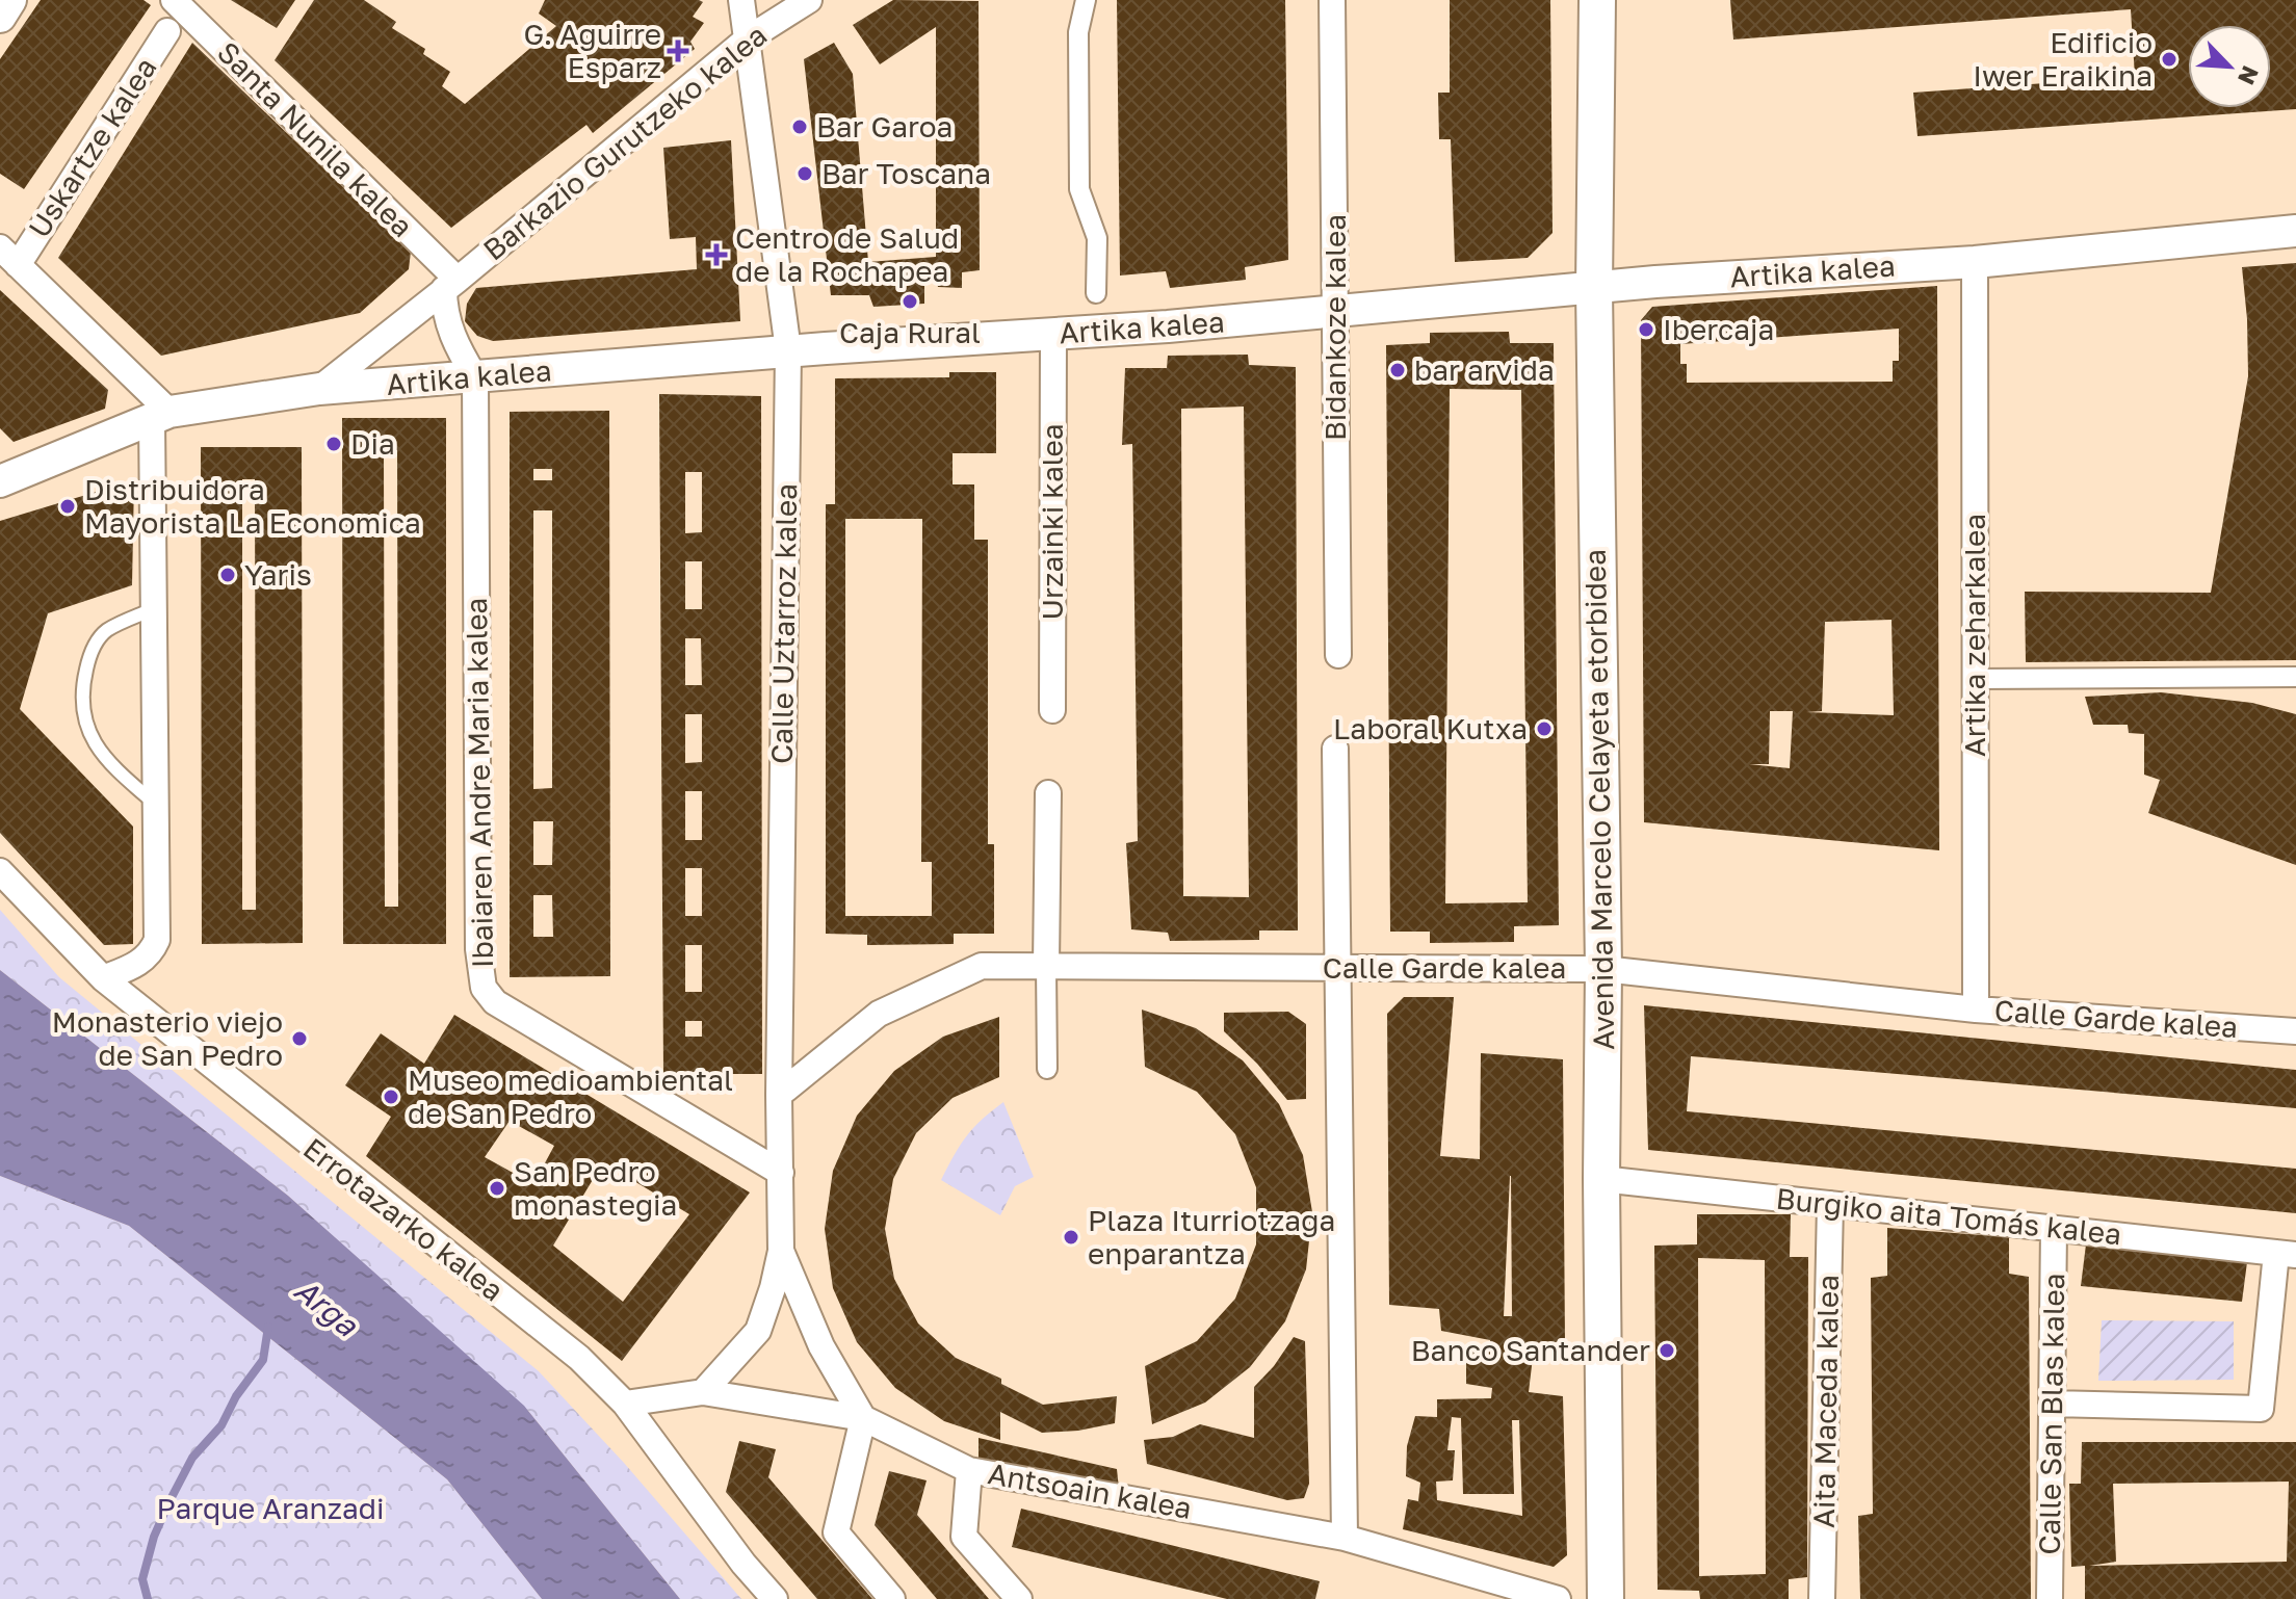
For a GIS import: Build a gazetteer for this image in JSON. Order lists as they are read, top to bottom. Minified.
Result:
{"streets":{"main road":["Avenida Marcelo Celayeta etorbidea"],"street":["Santa Nunila kalea","Barkazio Gurutzeko kalea","Uskartze kalea","Artika kalea","Bidankoze kalea","Urzainki kalea","Calle Uztarroz kalea","Artika zeharkalea","Ibaiaren Andre Maria kalea","Calle Garde kalea","Burgiko aita Tomás kalea","Errotazarko kalea","Aita Maceda kalea","Calle San Blas kalea","Antsoain kalea"]},"crossings":[["Santa Nunila kalea","Barkazio Gurutzeko kalea"],["Barkazio Gurutzeko kalea","Artika kalea"],["Barkazio Gurutzeko kalea","Calle Uztarroz kalea"],["Artika kalea","Bidankoze kalea"],["Artika kalea","Urzainki kalea"],["Artika kalea","Calle Uztarroz kalea"],["Artika kalea","Artika zeharkalea"],["Artika kalea","Ibaiaren Andre Maria kalea"],["Artika kalea","Avenida Marcelo Celayeta etorbidea"],["Calle Uztarroz kalea","Ibaiaren Andre Maria kalea"],["Calle Uztarroz kalea","Calle Garde kalea"],["Calle Uztarroz kalea","Antsoain kalea"],["Artika zeharkalea","Calle Garde kalea"],["Avenida Marcelo Celayeta etorbidea","Calle Garde kalea"],["Avenida Marcelo Celayeta etorbidea","Burgiko aita Tomás kalea"],["Burgiko aita Tomás kalea","Aita Maceda kalea"],["Burgiko aita Tomás kalea","Calle San Blas kalea"],["Errotazarko kalea","Antsoain kalea"]],"water":["Arga"],"parks":["Parque Aranzadi"],"places":{"health":["G. Aguirre Esparz","Centro de Salud de la Rochapea"],"other":["Edificio Iwer Eraikina","Bar Garoa","Bar Toscana","Caja Rural","Ibercaja","bar arvida","Dia","Distribuidora Mayorista La Economica","Yaris","Laboral Kutxa","Monasterio viejo de San Pedro","Museo medioambiental de San Pedro","San Pedro monastegia","Plaza Iturriotzaga enparantza","Banco Santander"]},"north":"bottom right"}
